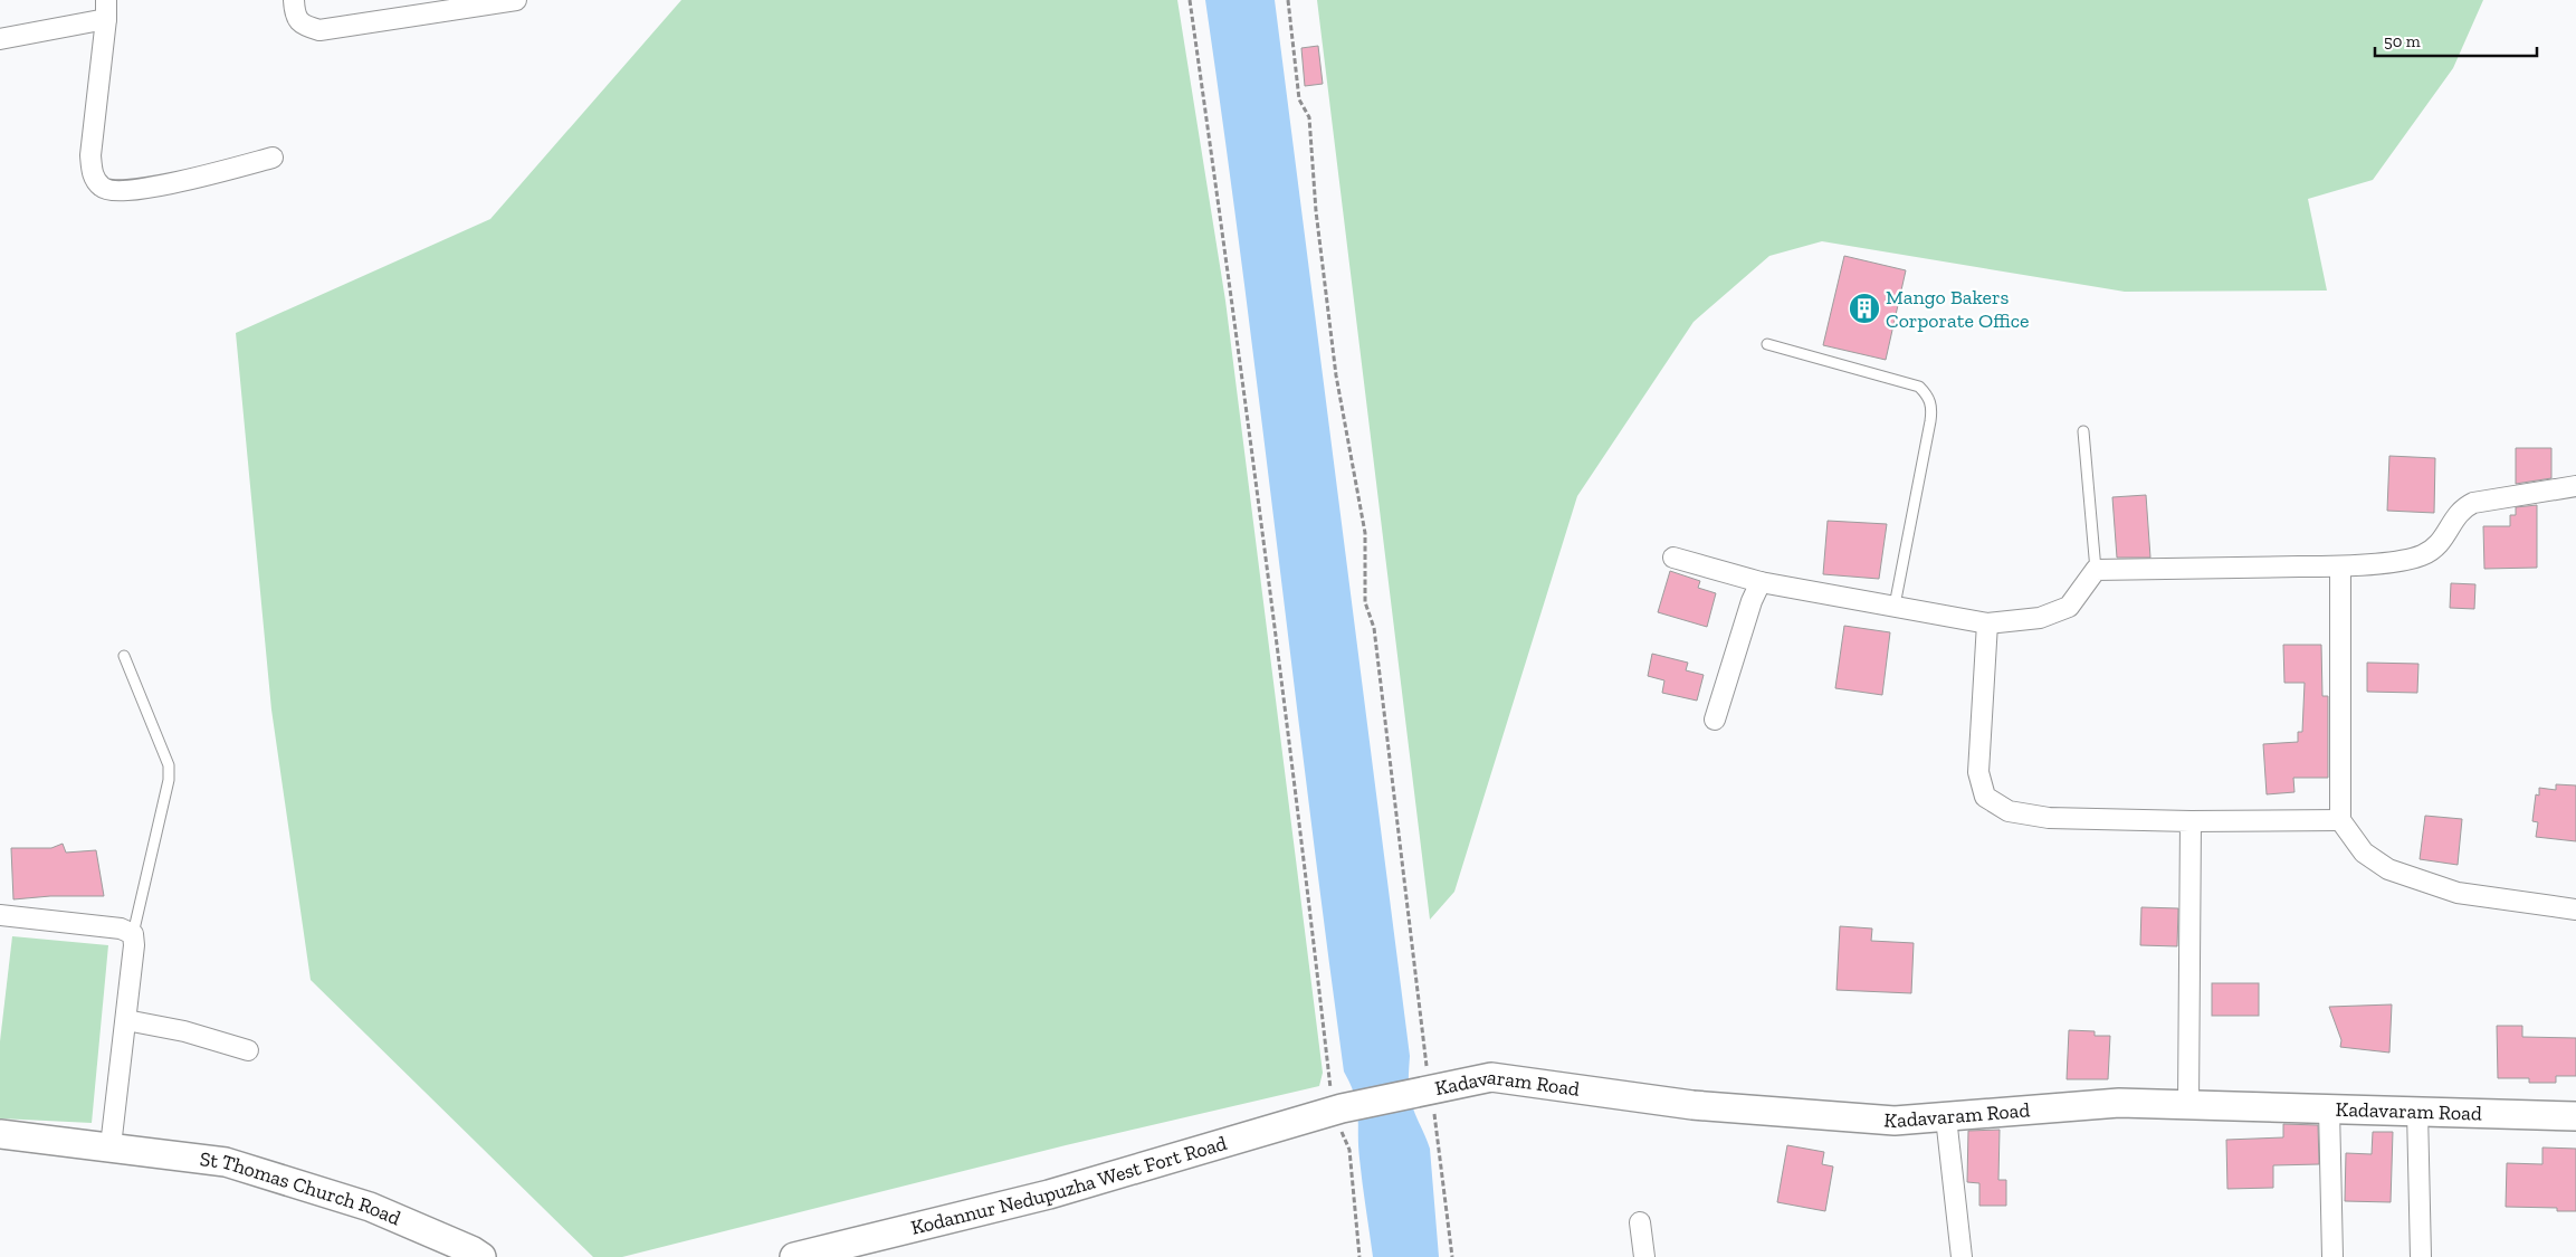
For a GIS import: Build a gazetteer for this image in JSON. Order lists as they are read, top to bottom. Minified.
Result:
{"streets":{"main road":["Kadavaram Road","Kodannur Nedupuzha West Fort Road","St Thomas Church Road"]},"crossings":[["Kadavaram Road","Kodannur Nedupuzha West Fort Road"]],"places":{"building":["Mango Bakers Corporate Office"]},"scale_bar":"50 m"}
